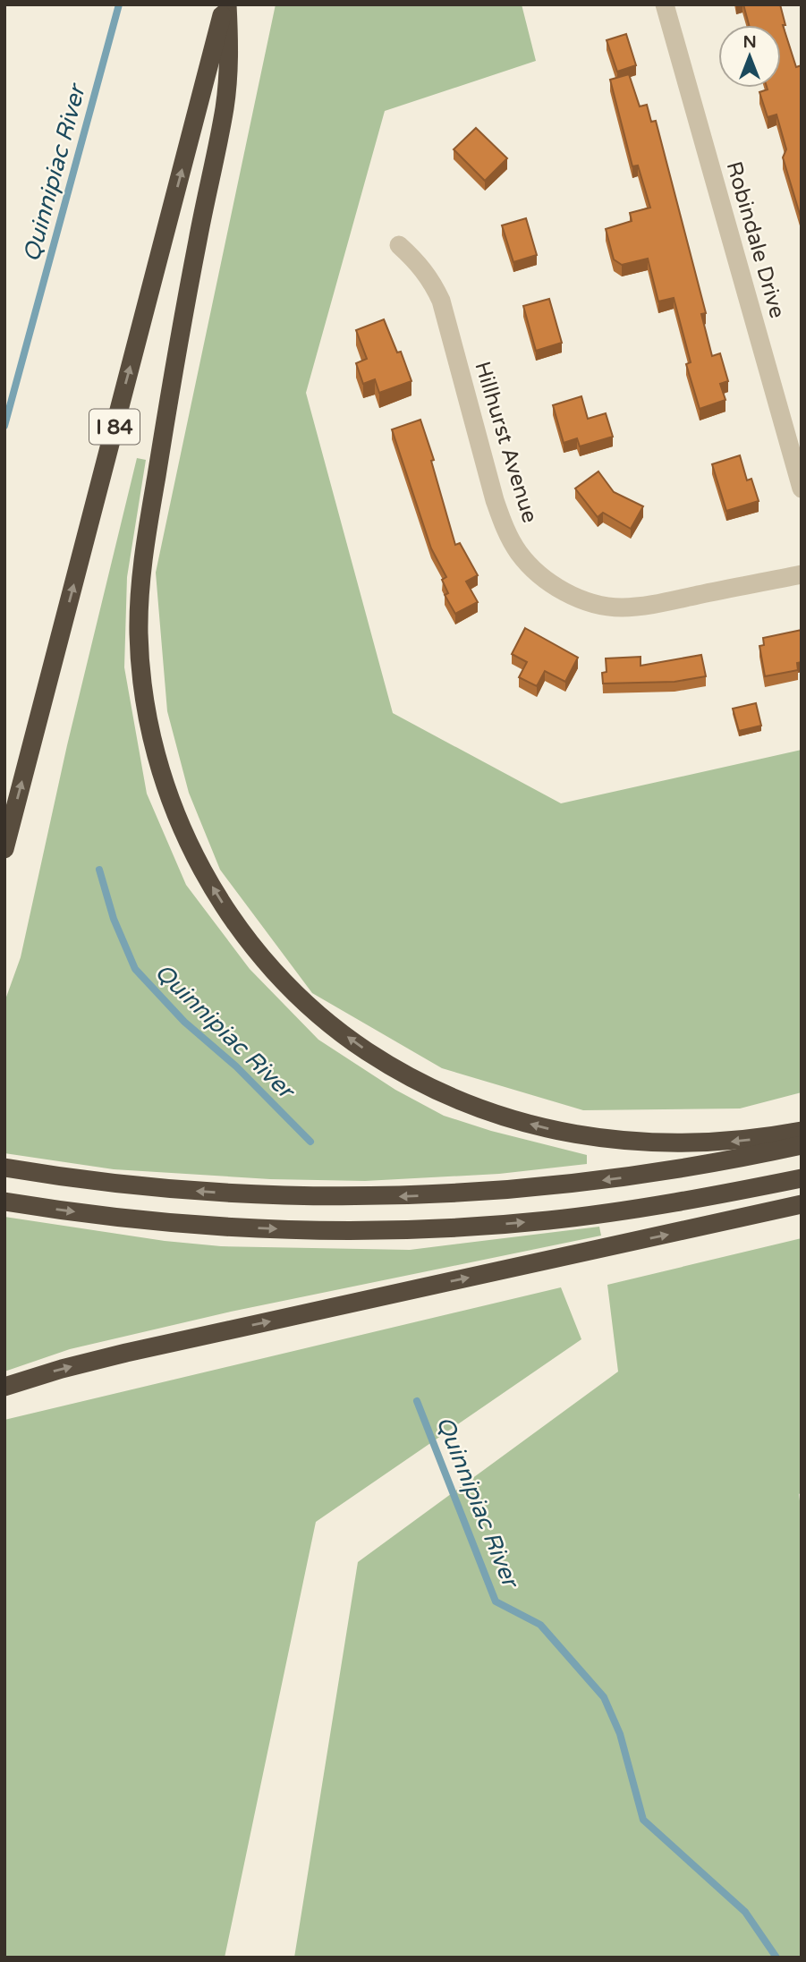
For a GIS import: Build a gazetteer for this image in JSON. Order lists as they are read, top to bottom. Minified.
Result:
{"streets":{"highway":["I 84"],"street":["Robindale Drive","Hillhurst Avenue"]},"water":["Quinnipiac River"],"north":"top"}
